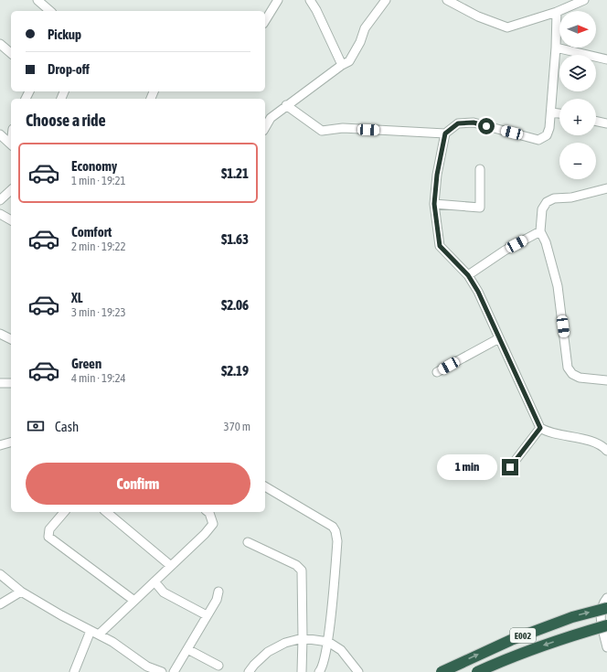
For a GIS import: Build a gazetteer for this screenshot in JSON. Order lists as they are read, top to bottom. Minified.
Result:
{"streets":{"highway":["E002"]},"north":"right","page":{"map_buttons":["+","−"],"banner":["Pickup","Drop-off"],"heading":"Choose a ride","list":[{"name":"Economy","note":"1 min · 19:21","value":"$1.21"},{"name":"Comfort","note":"2 min · 19:22","value":"$1.63"},{"name":"XL","note":"3 min · 19:23","value":"$2.06"},{"name":"Green","note":"4 min · 19:24","value":"$2.19"}],"pay":["Cash","370 m"],"bubble":"1 min","buttons":"Confirm"}}
